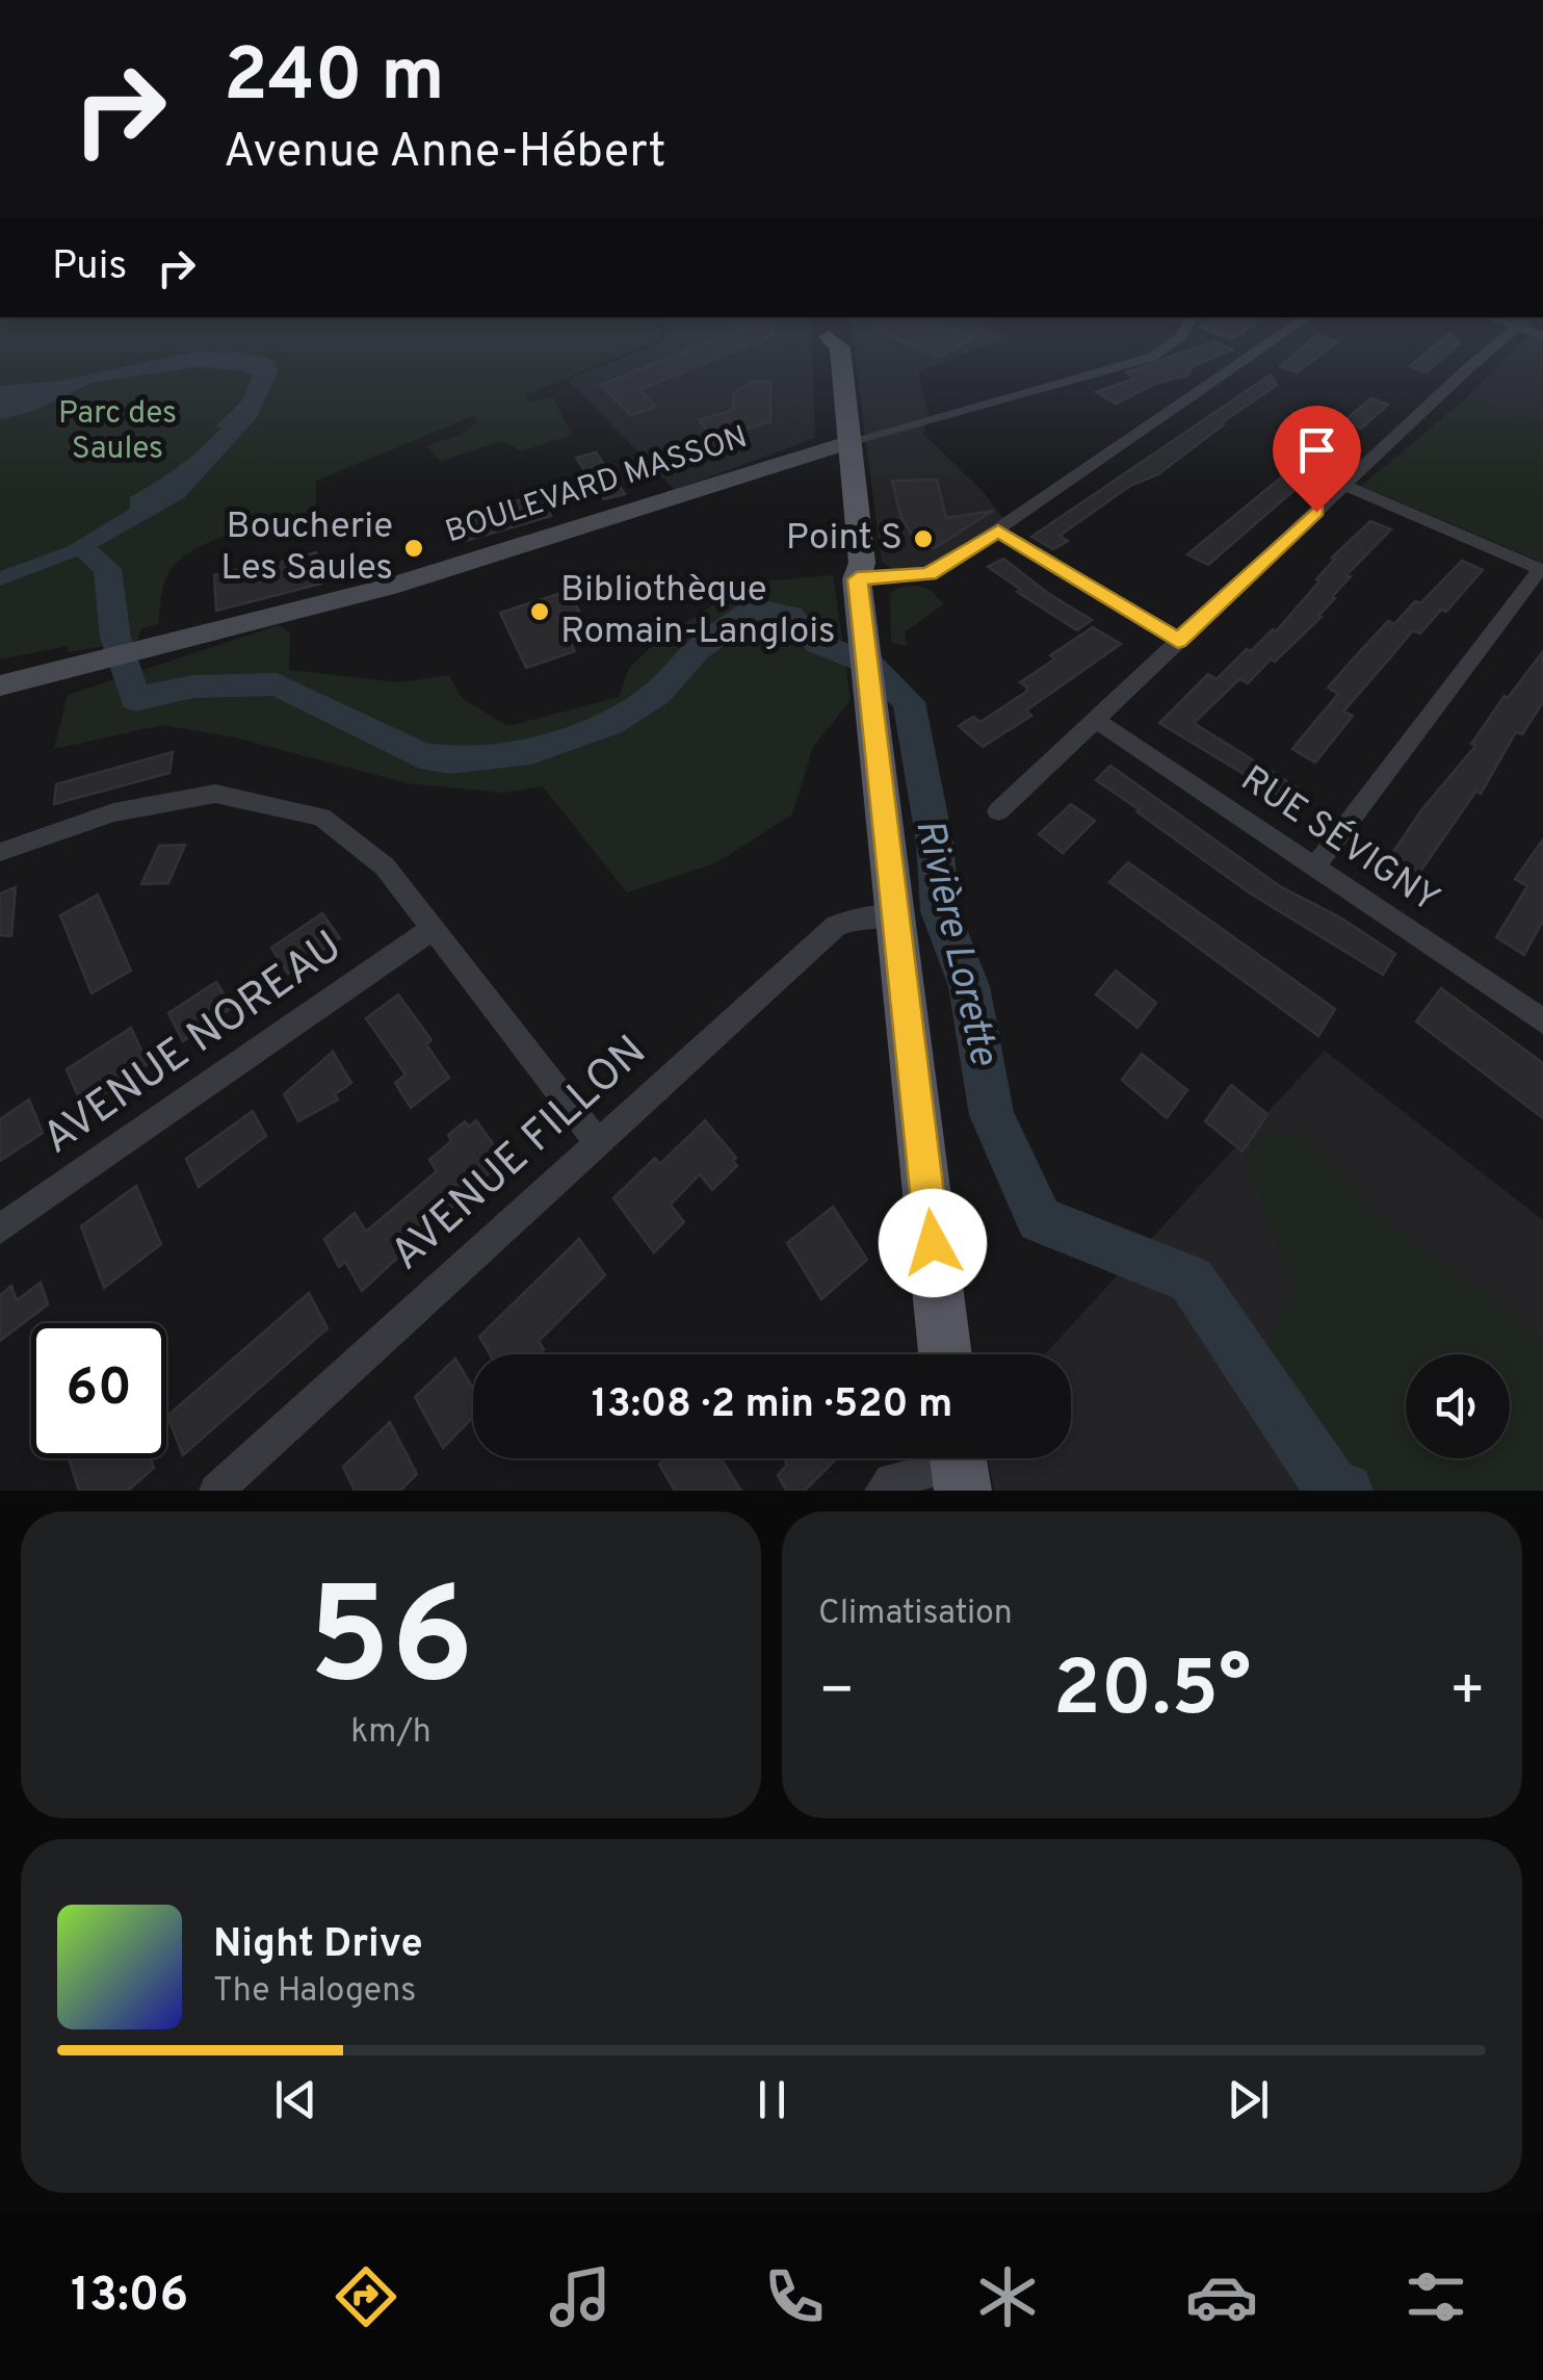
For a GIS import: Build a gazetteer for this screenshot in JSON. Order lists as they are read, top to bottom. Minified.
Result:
{"streets":{"main road":["BOULEVARD MASSON"],"street":["RUE SÉVIGNY","AVENUE NOREAU","AVENUE FILLON"]},"water":["Rivière Lorette"],"parks":["Parc des Saules"],"places":["Point S","Boucherie Les Saules","Bibliothèque Romain-Langlois"],"page":{"turn":["240 m","Avenue Anne-Hébert"],"then":"Puis","limit":"60","trip":"13:08 · 2 min · 520 m","tile":[["56","km/h"],"Climatisation"],"heat":["−","20.5°","+"],"song":["Night Drive","The Halogens"],"tabs":"13:06"}}
